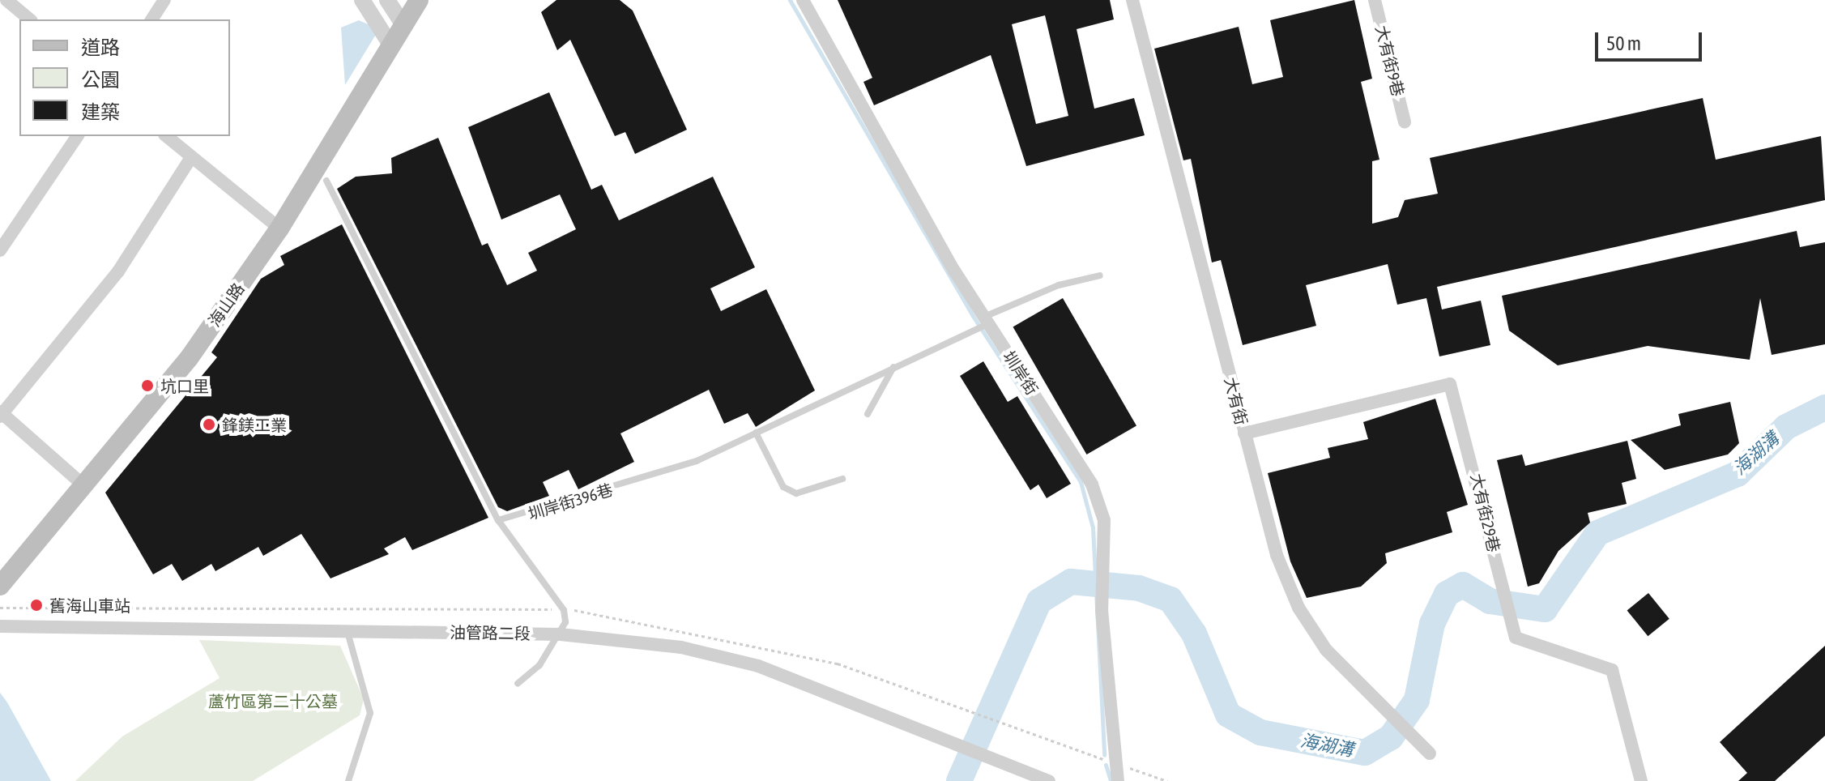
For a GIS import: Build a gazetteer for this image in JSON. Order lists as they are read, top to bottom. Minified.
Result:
{"streets":{"main road":["海山路"],"street":["大有街9巷","圳岸街","大有街","大有街29巷","油管路二段"],"lane":["圳岸街396巷"]},"crossings":[["圳岸街","圳岸街396巷"],["大有街","大有街29巷"]],"water":["海湖溝"],"parks":["蘆竹區第二十公墓"],"places":["坑口里","鋒鎂工業","舊海山車站"],"legend":["道路","公園","建築"],"scale_bar":"50 m"}
